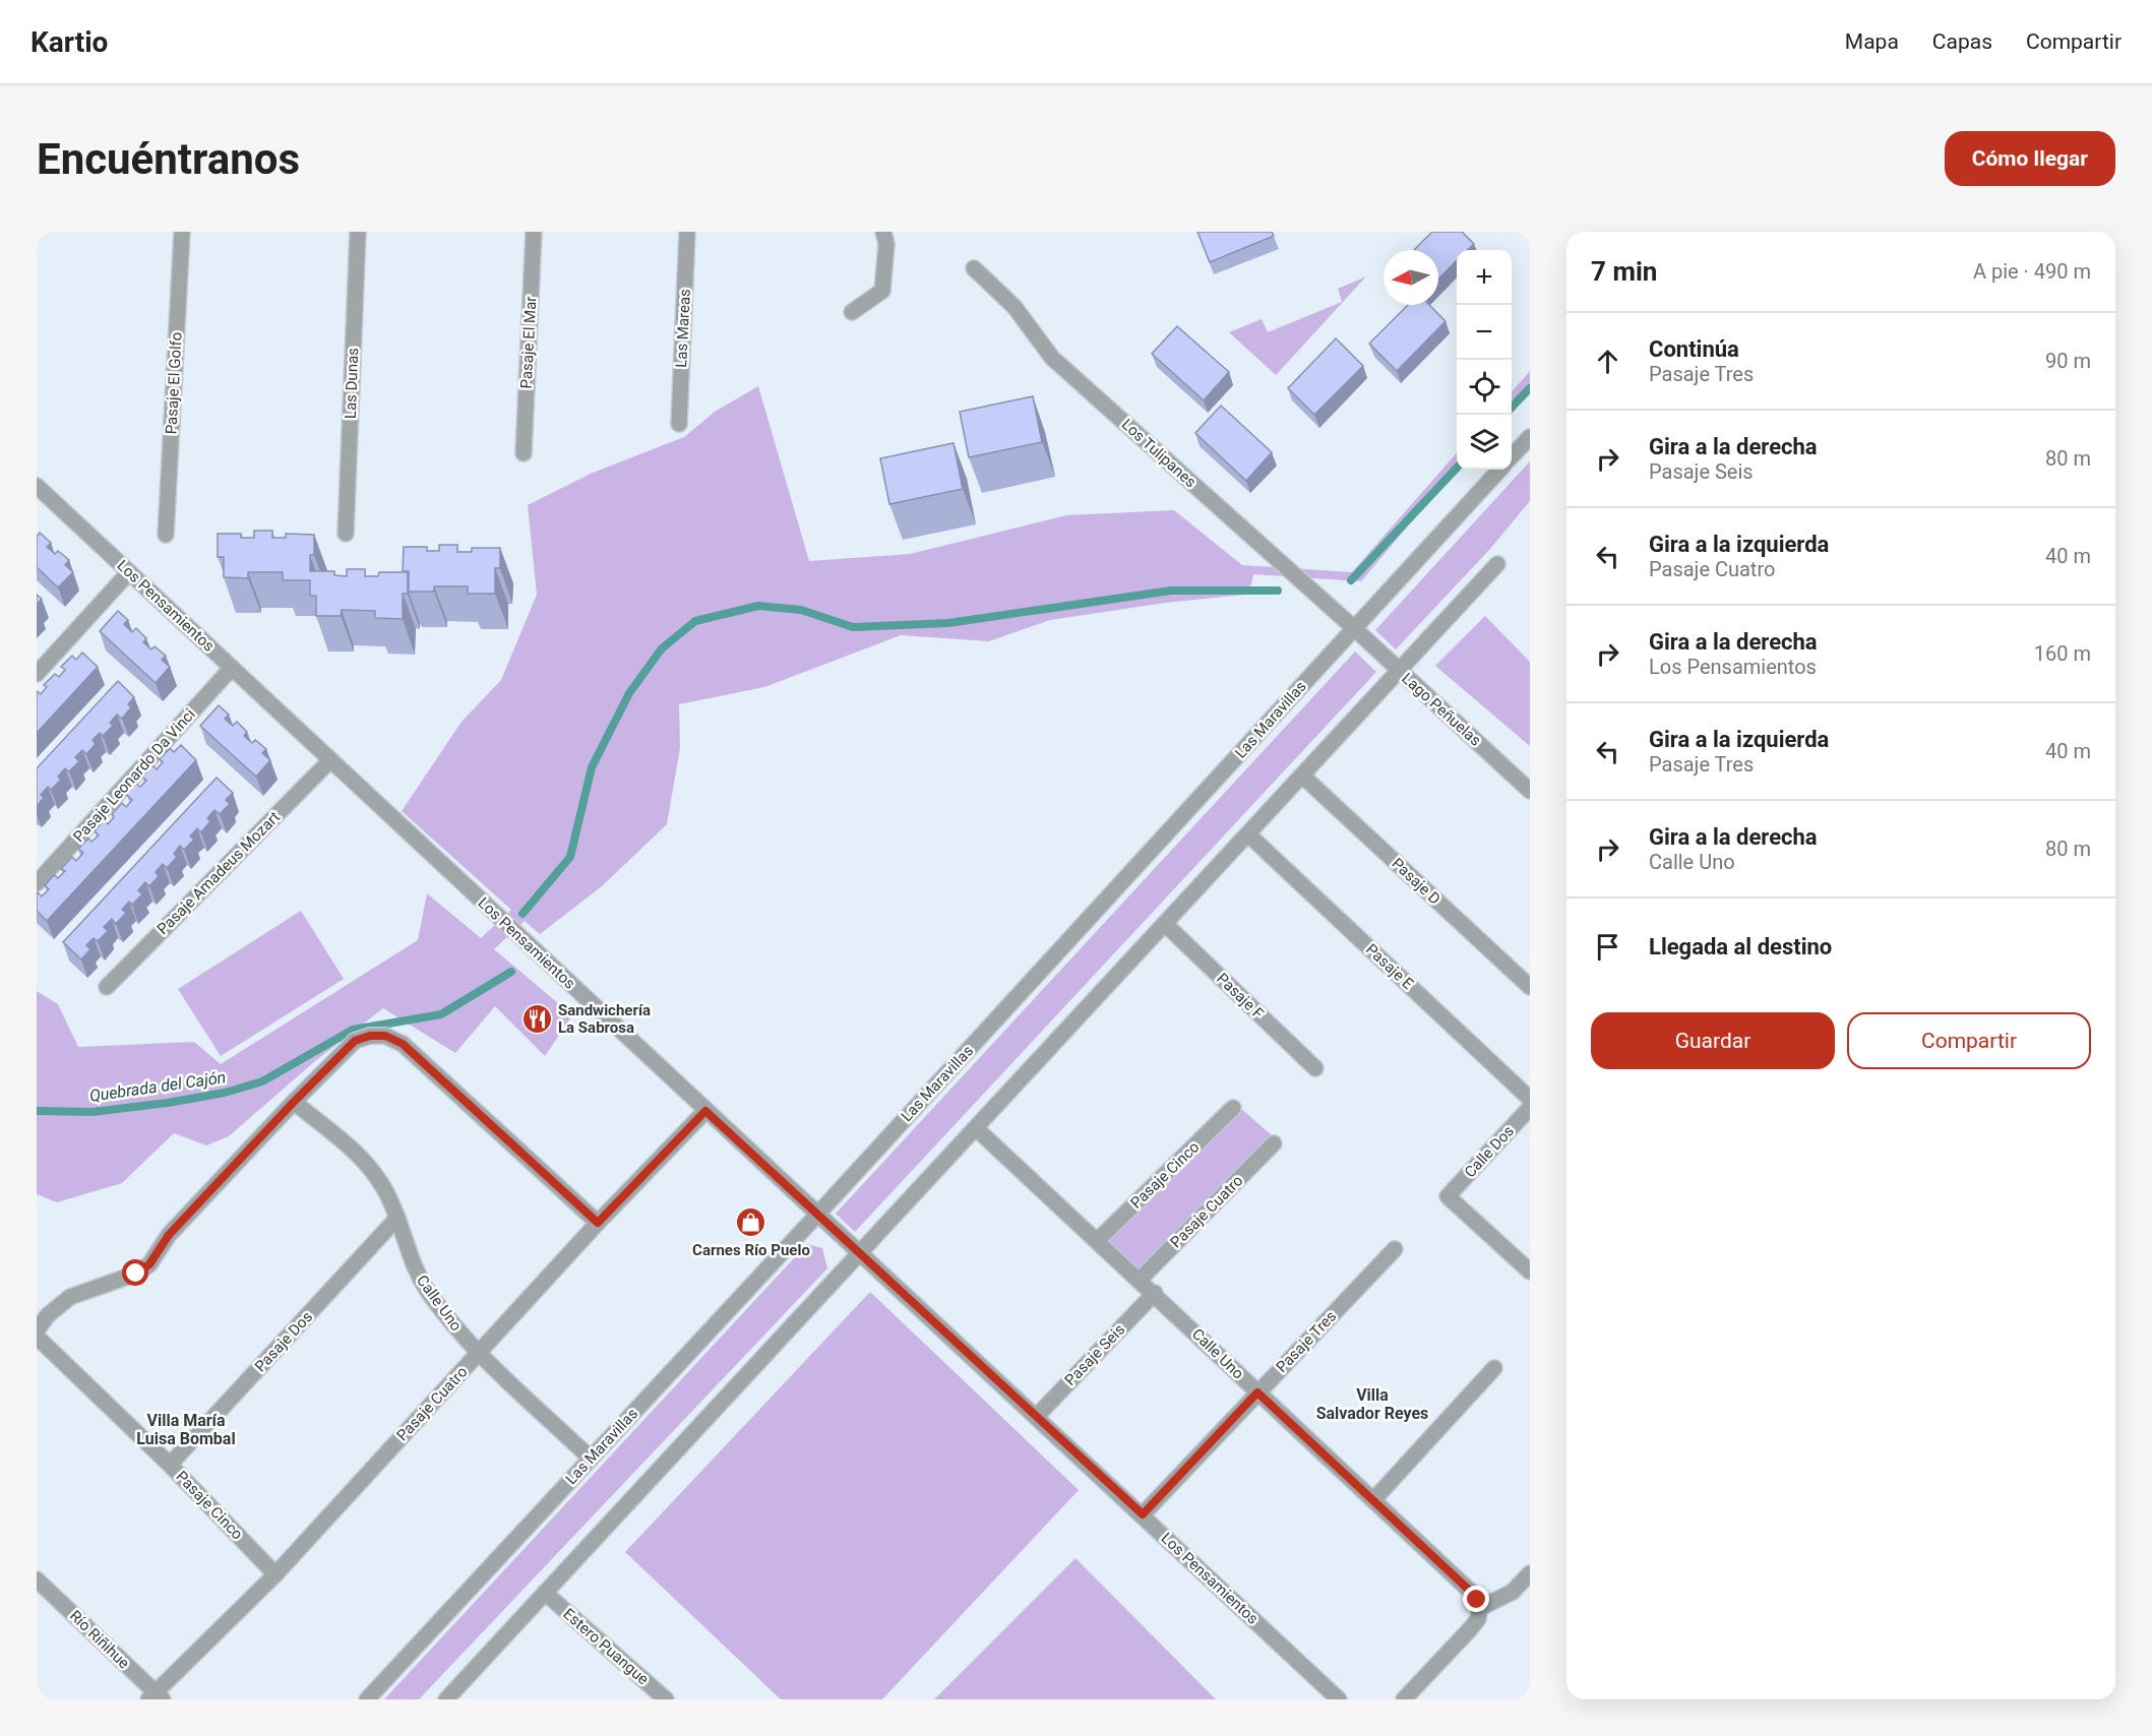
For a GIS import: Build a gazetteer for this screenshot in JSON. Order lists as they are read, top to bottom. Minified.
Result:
{"streets":{"street":["Las Mareas","Pasaje El Mar","Pasaje El Golfo","Las Dunas","Los Tulipanes","Los Pensamientos","Lago Peñuelas","Las Maravillas","Pasaje Leonardo Da Vinci","Pasaje Amadeus Mozart","Pasaje D","Pasaje E","Pasaje F","Calle Dos","Pasaje Cinco","Pasaje Cuatro","Calle Uno","Pasaje Dos","Pasaje Tres","Pasaje Seis","Río Riñihue","Estero Puangue"]},"crossings":[["Los Tulipanes","Lago Peñuelas"],["Los Tulipanes","Las Maravillas"],["Los Pensamientos","Las Maravillas"],["Los Pensamientos","Pasaje Leonardo Da Vinci"],["Los Pensamientos","Pasaje Amadeus Mozart"],["Los Pensamientos","Pasaje Cuatro"],["Los Pensamientos","Pasaje Tres"],["Los Pensamientos","Pasaje Seis"],["Lago Peñuelas","Las Maravillas"],["Las Maravillas","Calle Uno"],["Pasaje Cinco","Pasaje Cuatro"],["Pasaje Cinco","Calle Uno"],["Pasaje Cinco","Pasaje Dos"],["Pasaje Cuatro","Calle Uno"],["Pasaje Cuatro","Río Riñihue"],["Calle Uno","Pasaje Dos"],["Calle Uno","Pasaje Tres"],["Calle Uno","Pasaje Seis"]],"districts":["Villa Salvador Reyes","Villa María Luisa Bombal"],"water":["Quebrada del Cajón"],"places":{"restaurant":["Sandwichería La Sabrosa"],"shop":["Carnes Río Puelo"]},"north":"left","page":{"header":"Kartio","nav":["Mapa","Capas","Compartir"],"buttons":["Cómo llegar",["Guardar","Compartir"]],"title":"Encuéntranos","heading":["7 min","A pie · 490 m"],"map_buttons":["+","−"],"list":[["Continúa","Pasaje Tres","90 m"],["Gira a la derecha","Pasaje Seis","80 m"],["Gira a la izquierda","Pasaje Cuatro","40 m"],["Gira a la derecha","Los Pensamientos","160 m"],["Gira a la izquierda","Pasaje Tres","40 m"],["Gira a la derecha","Calle Uno","80 m"],"Llegada al destino"]}}
